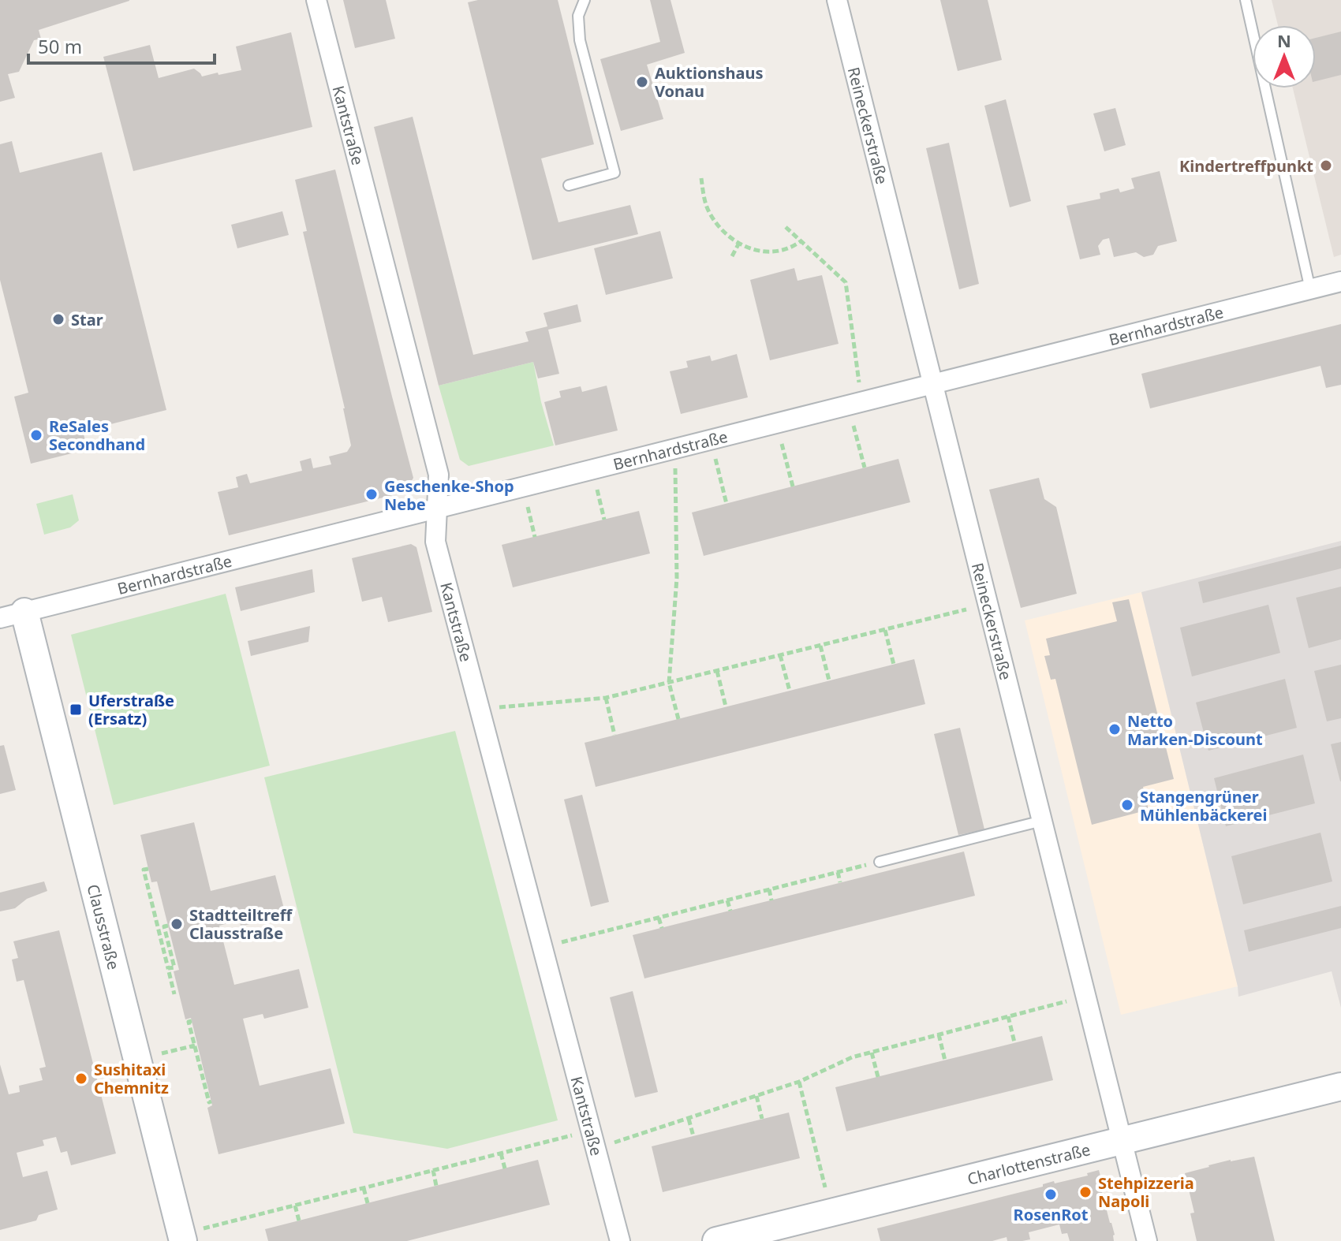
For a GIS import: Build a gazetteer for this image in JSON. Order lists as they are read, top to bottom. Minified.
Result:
{"streets":{"street":["Reineckerstraße","Kantstraße","Bernhardstraße","Clausstraße","Charlottenstraße"]},"crossings":[["Reineckerstraße","Bernhardstraße"],["Reineckerstraße","Charlottenstraße"],["Kantstraße","Bernhardstraße"],["Bernhardstraße","Clausstraße"]],"places":{"other":["Auktionshaus Vonau","Kindertreffpunkt","Star","ReSales Secondhand","Geschenke-Shop Nebe","Netto Marken-Discount","Stangengrüner Mühlenbäckerei","Stadtteiltreff Clausstraße","Sushitaxi Chemnitz","Stehpizzeria Napoli","RosenRot"],"transit":["Uferstraße (Ersatz)"]},"scale_bar":"50 m","north":"top"}
